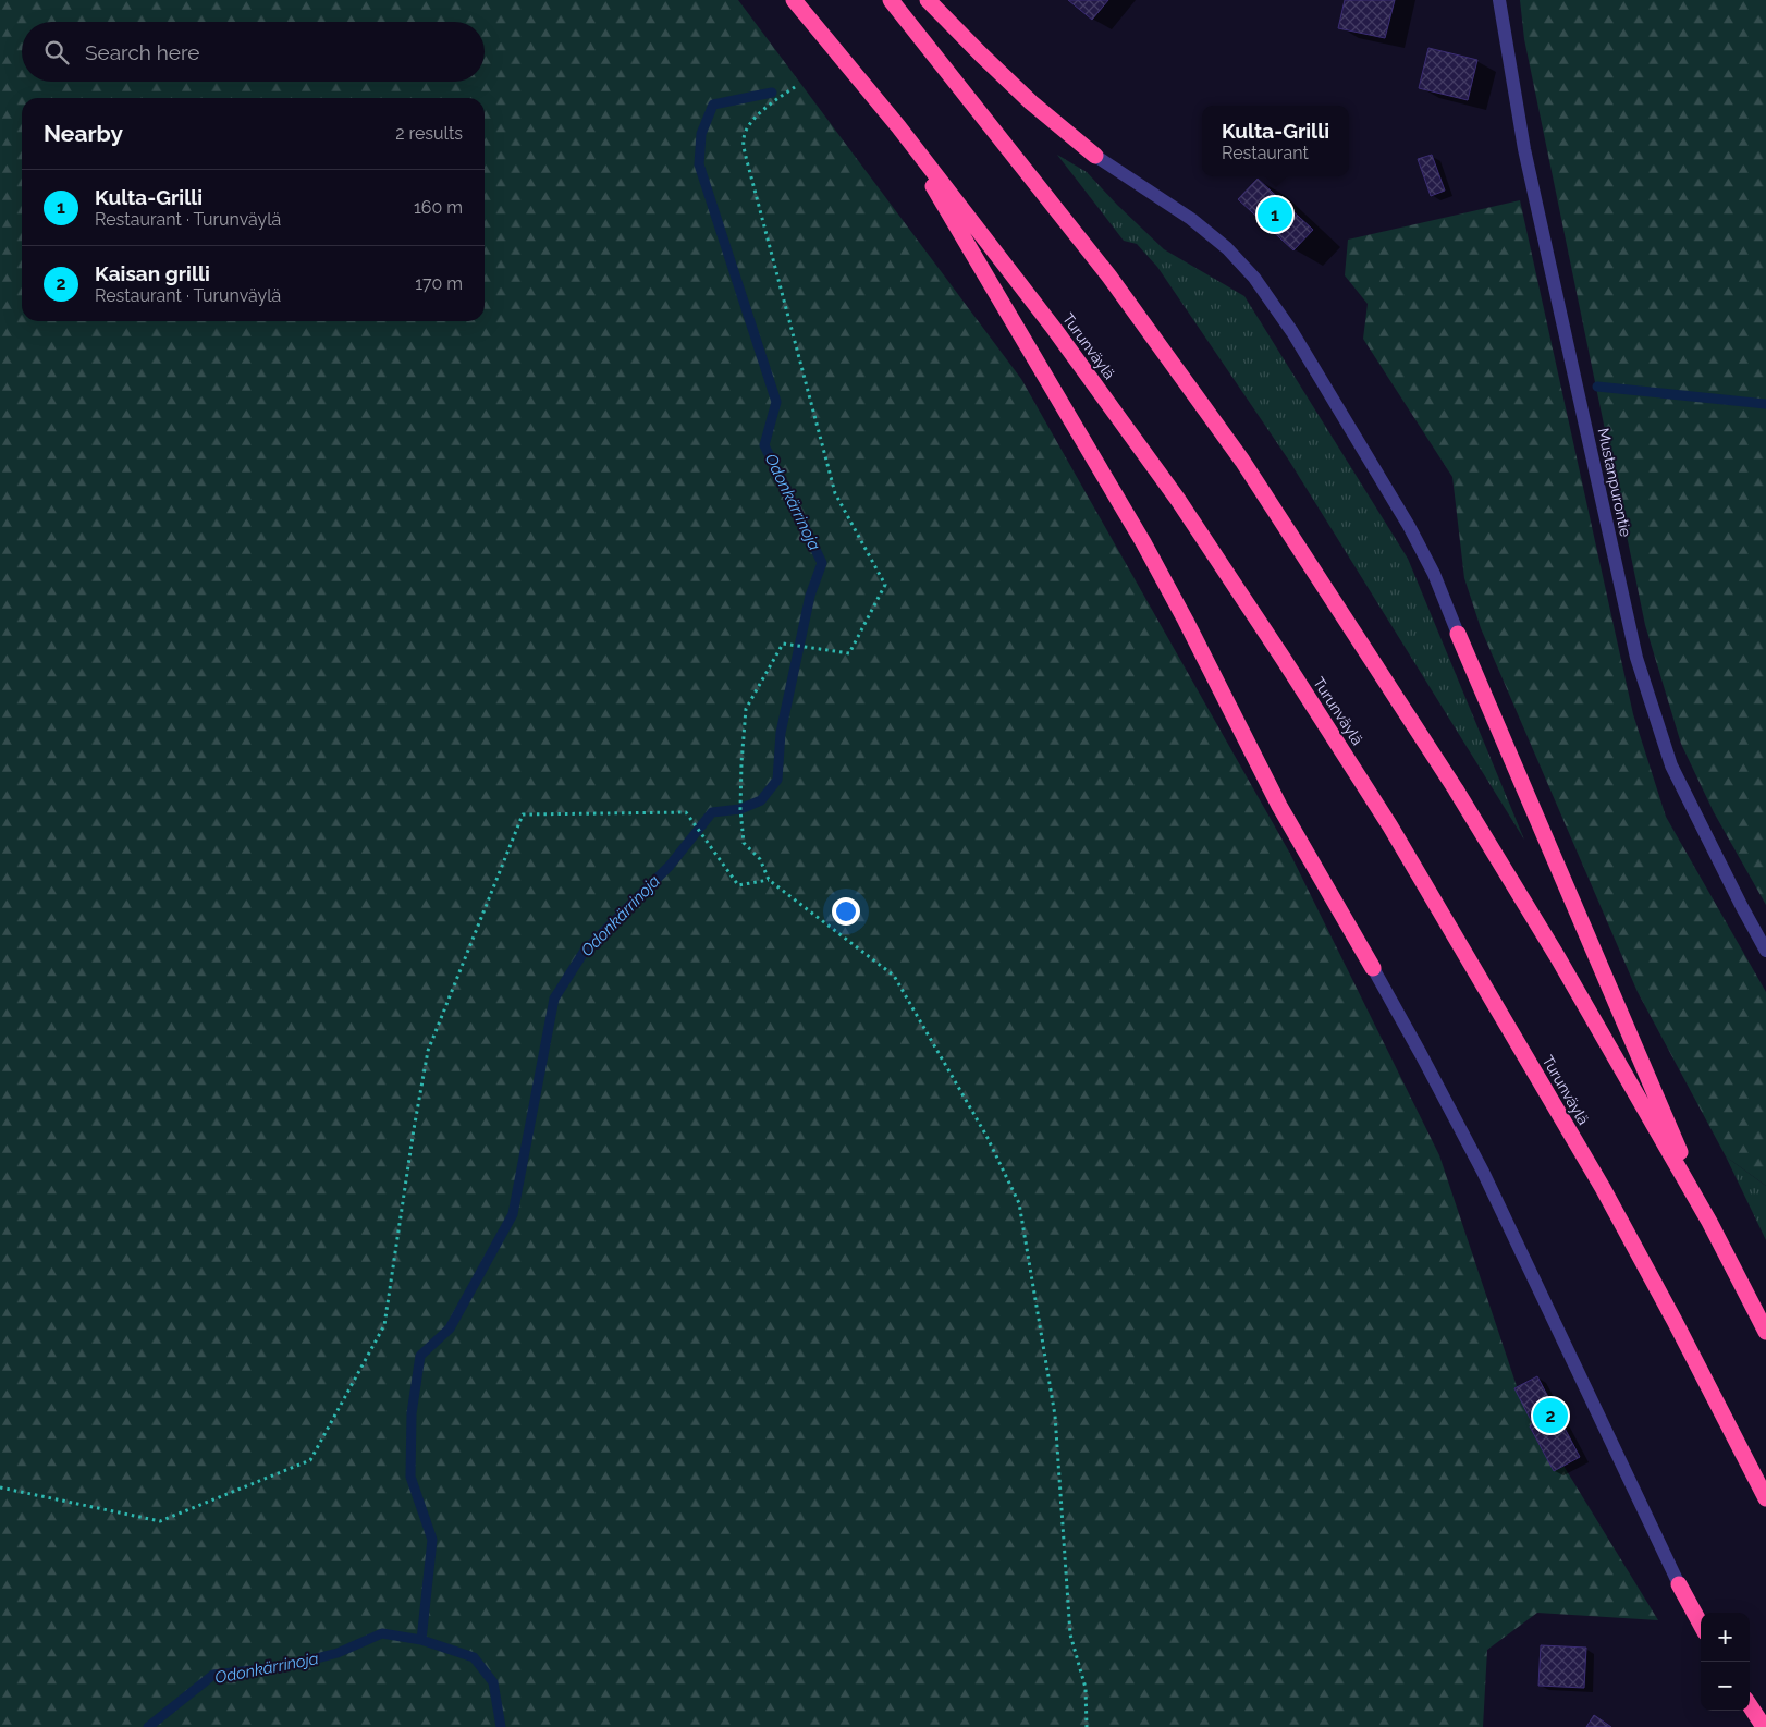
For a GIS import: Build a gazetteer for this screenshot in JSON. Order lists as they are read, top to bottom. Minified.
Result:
{"streets":{"highway":["Turunväylä"],"street":["Mustanpurontie"]},"water":["Odonkärrinoja"],"page":{"search":"Search here","heading":["Nearby","2 results"],"popup":["Kulta-Grilli","Restaurant"],"list":[{"mark":"1","name":"Kulta-Grilli","note":"Restaurant · Turunväylä","value":"160 m"},{"mark":"2","name":"Kaisan grilli","note":"Restaurant · Turunväylä","value":"170 m"}],"pins":["1","2"],"map_buttons":["+","−"]}}
